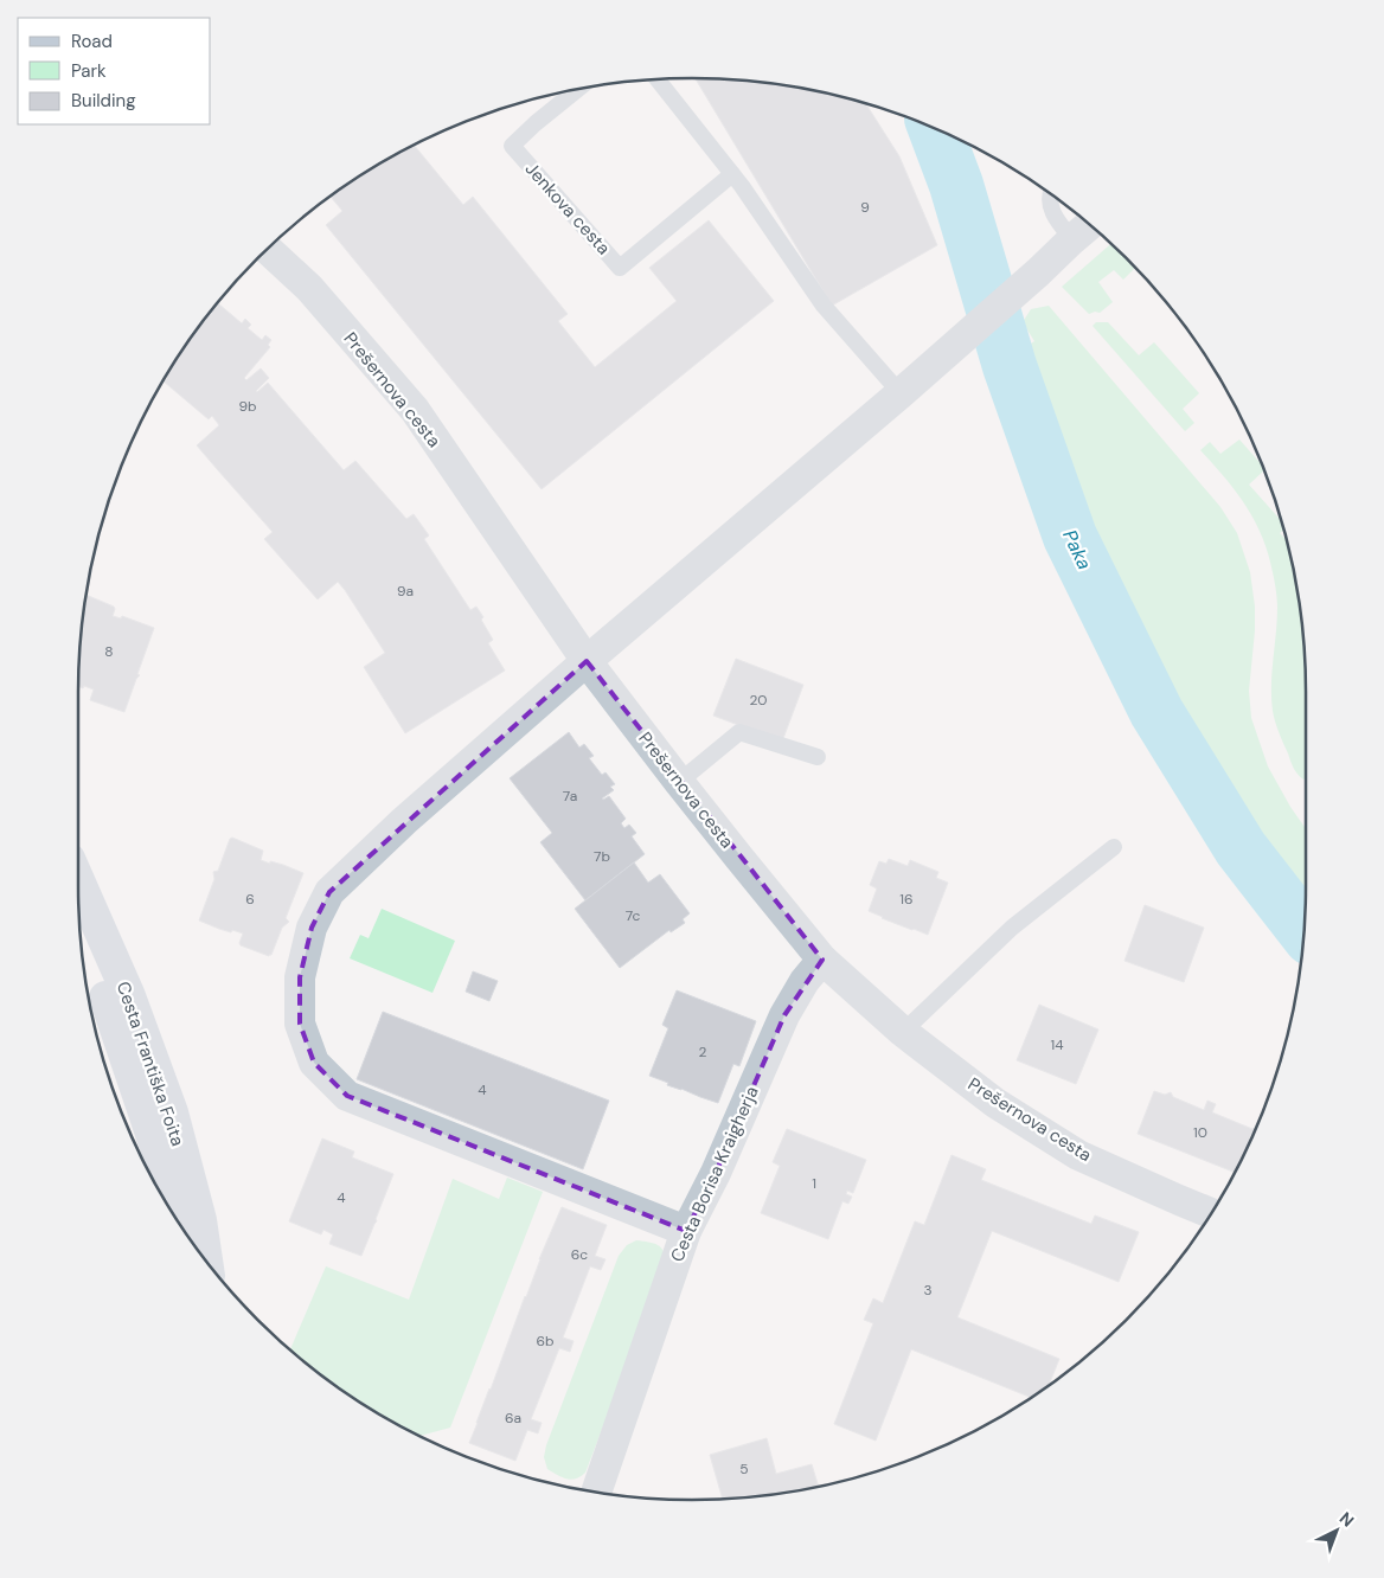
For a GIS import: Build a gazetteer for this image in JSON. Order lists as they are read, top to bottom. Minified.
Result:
{"streets":{"main road":["Cesta Františka Foita"],"street":["Prešernova cesta","Cesta Borisa Kraigherja"],"lane":["Jenkova cesta"]},"crossings":[["Prešernova cesta","Cesta Borisa Kraigherja"]],"water":["Paka"],"house_numbers":["9","9b","9a","8","20","7a","7b","6","16","7c","14","2","4","10","1","4","6c","3","6b","6a","5"],"legend":["Road","Park","Building"],"north":"top right"}
